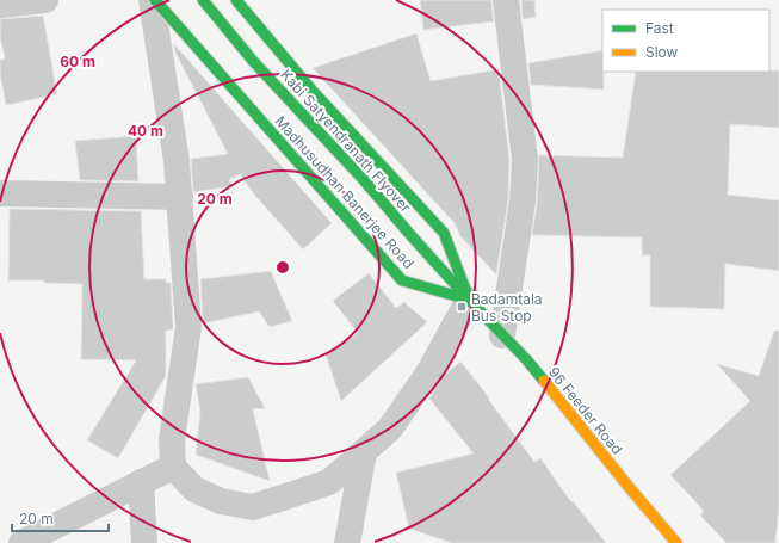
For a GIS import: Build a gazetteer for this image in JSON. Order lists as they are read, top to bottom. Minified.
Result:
{"streets":{"street":["Kabi Satyendranath Flyover","Madhusudhan Banerjee Road","96 Feeder Road"]},"crossings":[["Kabi Satyendranath Flyover","Madhusudhan Banerjee Road"],["Kabi Satyendranath Flyover","96 Feeder Road"],["Madhusudhan Banerjee Road","96 Feeder Road"]],"places":{"transit":["Badamtala Bus Stop"]},"legend":["Fast","Slow"],"scale_bar":"20 m","rings":["60 m","40 m","20 m"]}
